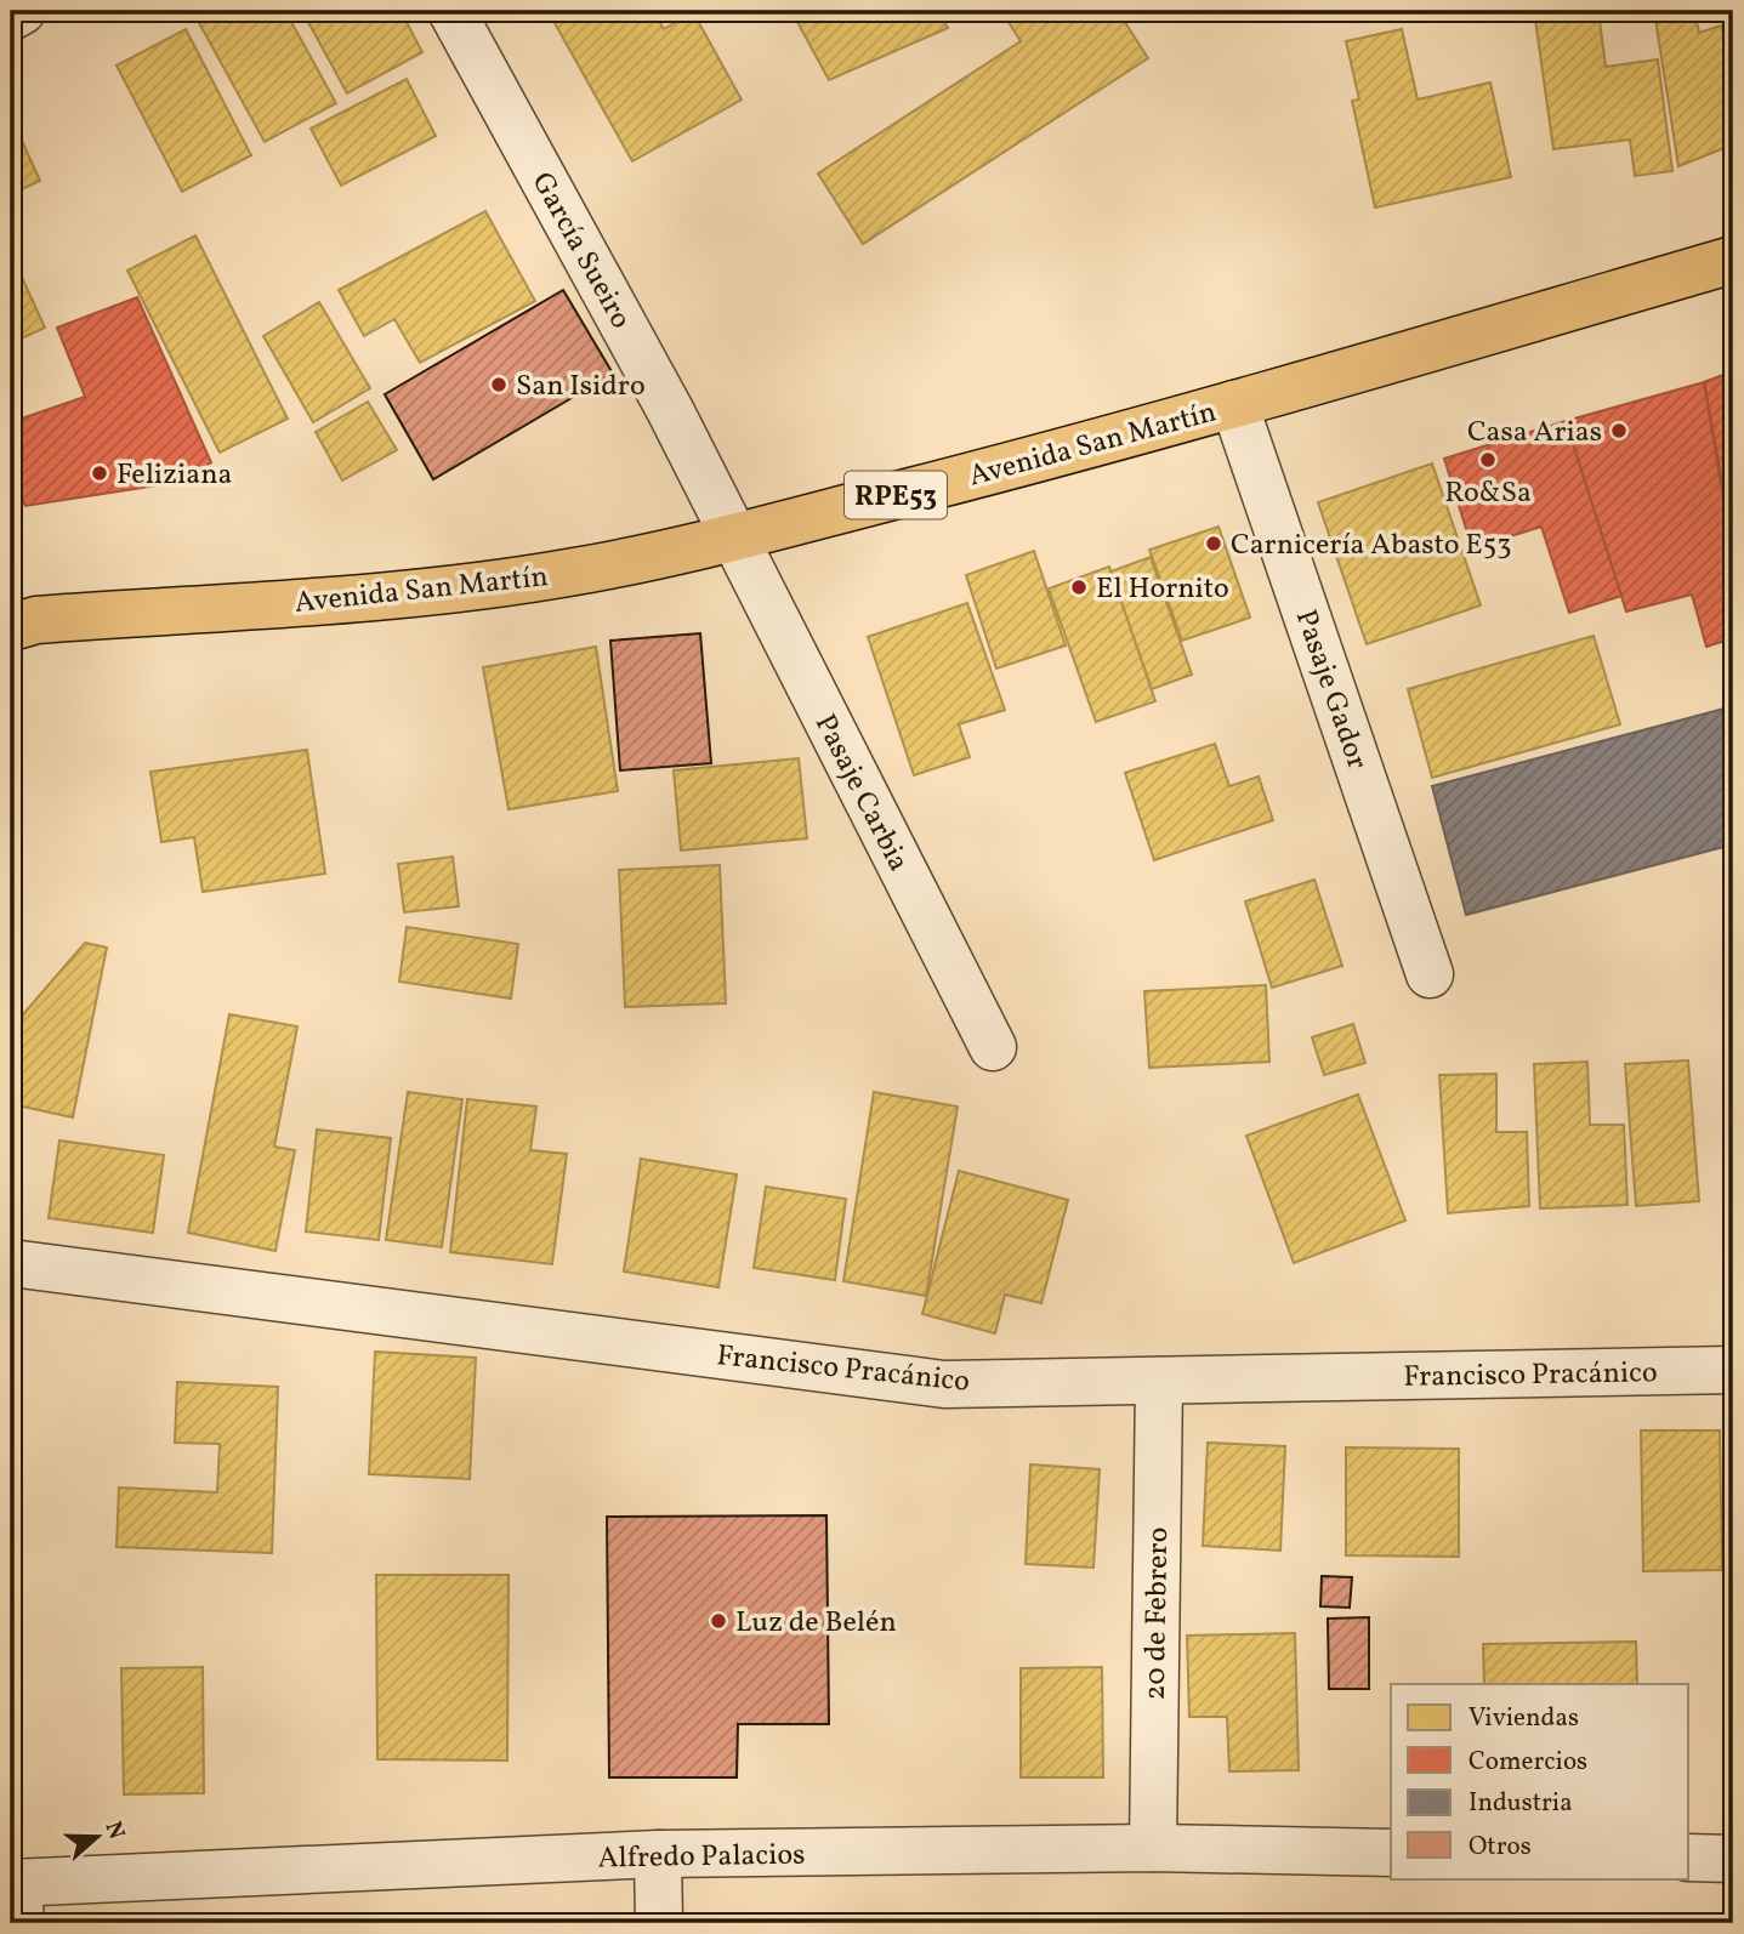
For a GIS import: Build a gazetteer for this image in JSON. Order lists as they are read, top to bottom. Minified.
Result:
{"streets":{"main road":["Avenida San Martín","RPE53"],"street":["García Sueiro","Pasaje Gador","Pasaje Carbia","Francisco Pracánico","20 de Febrero","Alfredo Palacios"]},"crossings":[["García Sueiro","Avenida San Martín"],["García Sueiro","Pasaje Carbia"],["Avenida San Martín","Pasaje Gador"],["Avenida San Martín","Pasaje Carbia"],["Francisco Pracánico","20 de Febrero"],["20 de Febrero","Alfredo Palacios"]],"places":["San Isidro","Casa Arias","Ro&Sa","Feliziana","Carnicería Abasto E53","El Hornito","Luz de Belén"],"legend":["Viviendas","Comercios","Industria","Otros"],"north":"right"}
